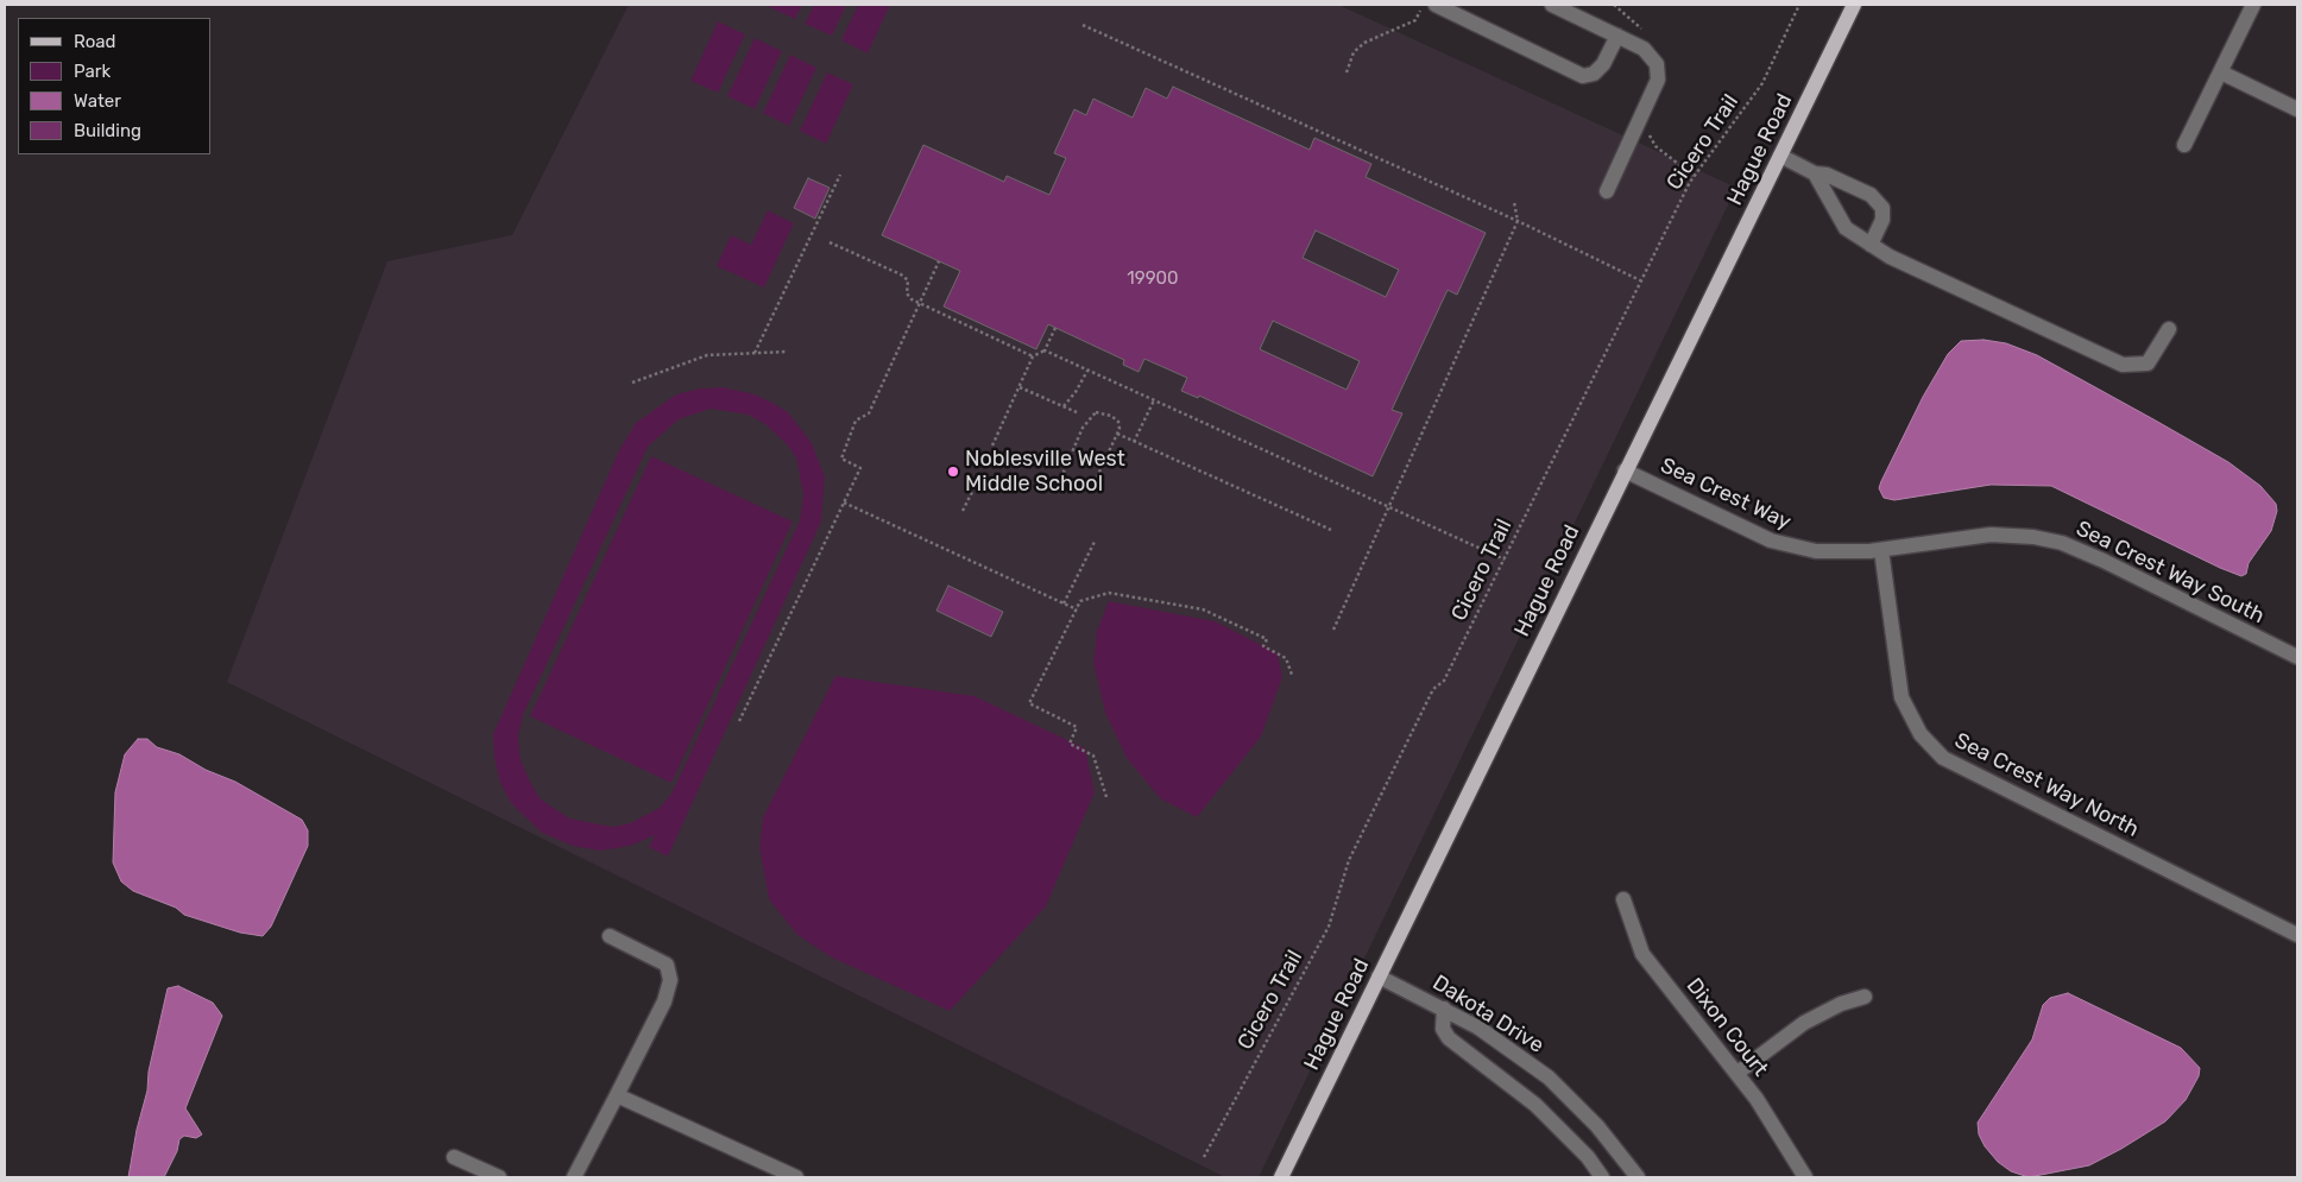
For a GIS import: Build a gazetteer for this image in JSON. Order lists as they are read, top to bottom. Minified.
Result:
{"streets":{"main road":["Hague Road"],"street":["Sea Crest Way","Sea Crest Way South","Sea Crest Way North","Dakota Drive","Dixon Court"],"path":["Cicero Trail"]},"crossings":[["Hague Road","Sea Crest Way"],["Hague Road","Dakota Drive"],["Sea Crest Way","Sea Crest Way South"],["Sea Crest Way","Sea Crest Way North"],["Sea Crest Way South","Sea Crest Way North"]],"places":["Noblesville West Middle School"],"house_numbers":["19900"],"legend":["Road","Park","Water","Building"]}
